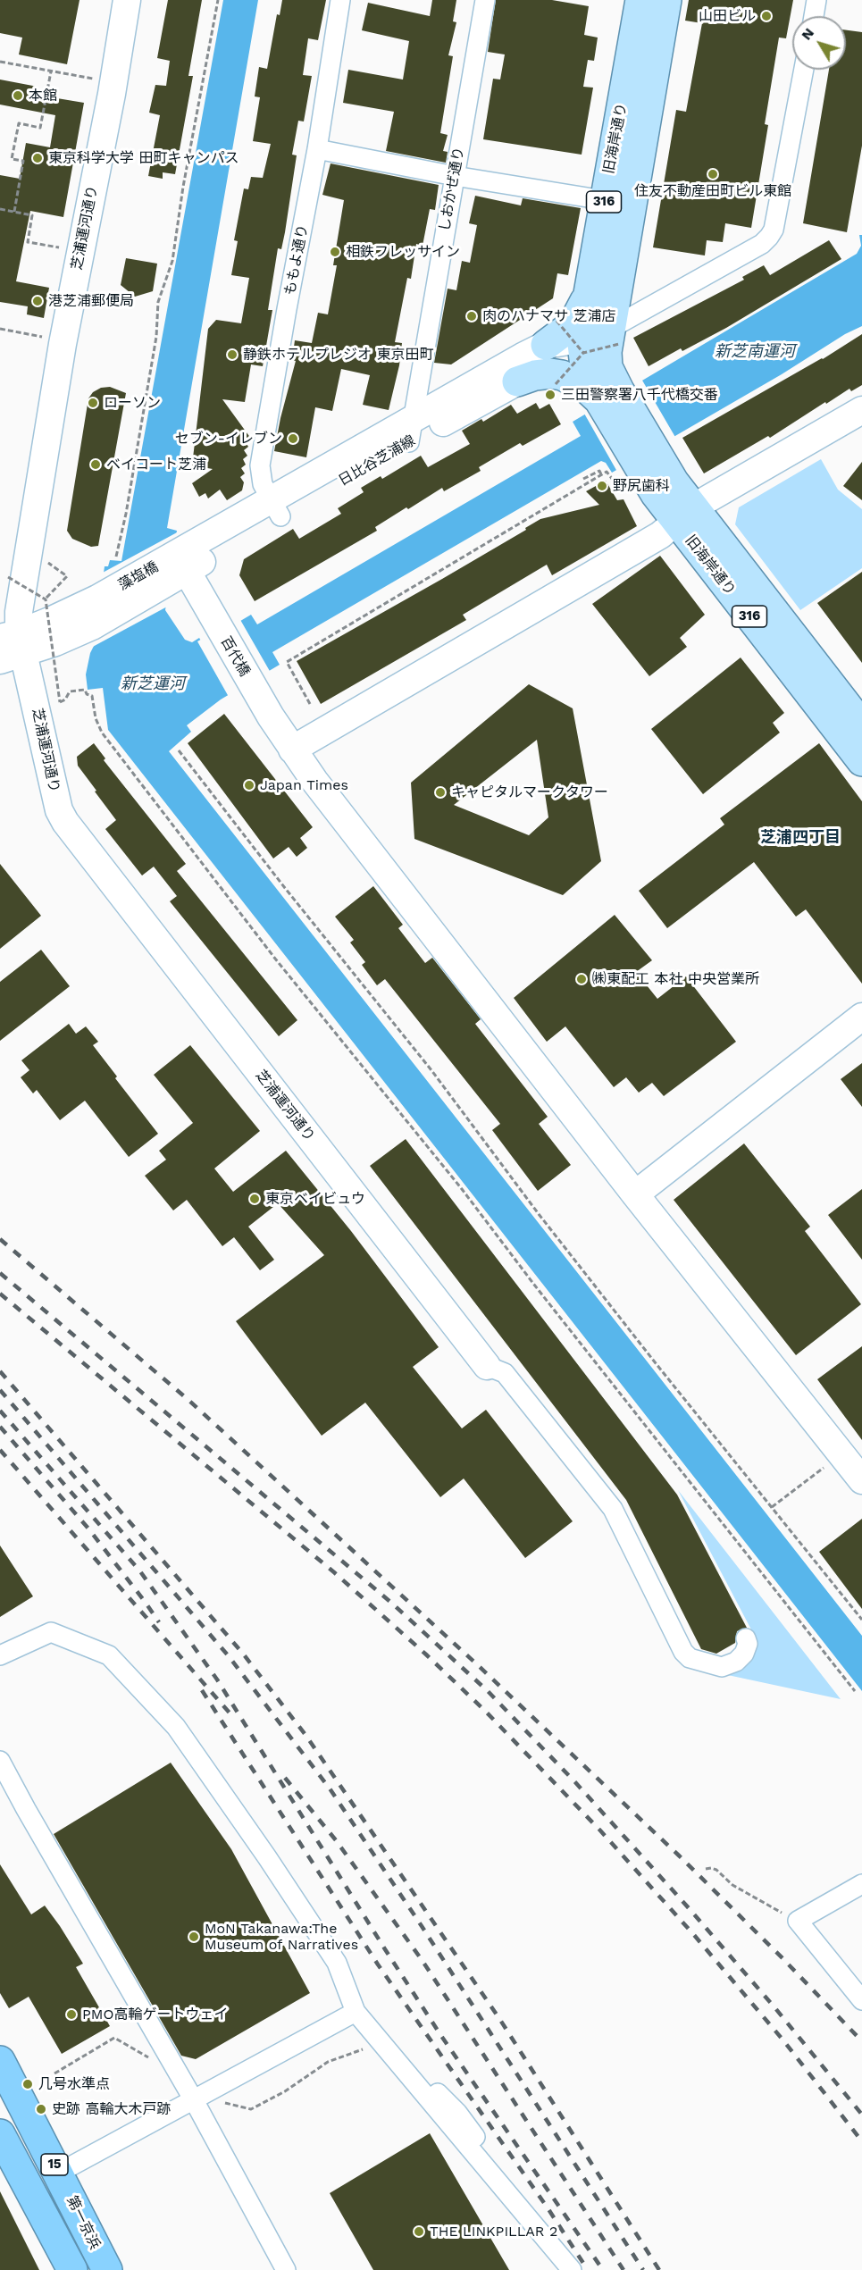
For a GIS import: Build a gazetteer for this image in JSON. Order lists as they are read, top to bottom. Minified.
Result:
{"streets":{"highway":["15","第一京浜"],"main road":["旧海岸通り","316"],"street":["しおかぜ通り","芝浦運河通り","ももよ通り","日比谷芝浦線","藻塩橋","百代橋"]},"crossings":[["旧海岸通り","316"],["旧海岸通り","日比谷芝浦線"],["しおかぜ通り","日比谷芝浦線"],["芝浦運河通り","藻塩橋"],["ももよ通り","日比谷芝浦線"],["日比谷芝浦線","藻塩橋"],["日比谷芝浦線","百代橋"],["藻塩橋","百代橋"]],"districts":["芝浦四丁目"],"water":["新芝南運河","新芝運河"],"places":["山田ビル","本館","東京科学大学 田町キャンパス","住友不動産田町ビル東館","相鉄フレッサイン","港芝浦郵便局","肉のハナマサ 芝浦店","静鉄ホテルプレジオ 東京田町","三田警察署八千代橋交番","ローソン","セブン-イレブン","ベイコート芝浦","野尻歯科","Japan Times","キャピタルマークタワー","㈱東配工 本社 中央営業所","東京ベイビュウ","MoN Takanawa:The Museum of Narratives","PMO高輪ゲートウェイ","几号水準点","史跡 高輪大木戸跡","THE LINKPILLAR 2"],"north":"top left"}
